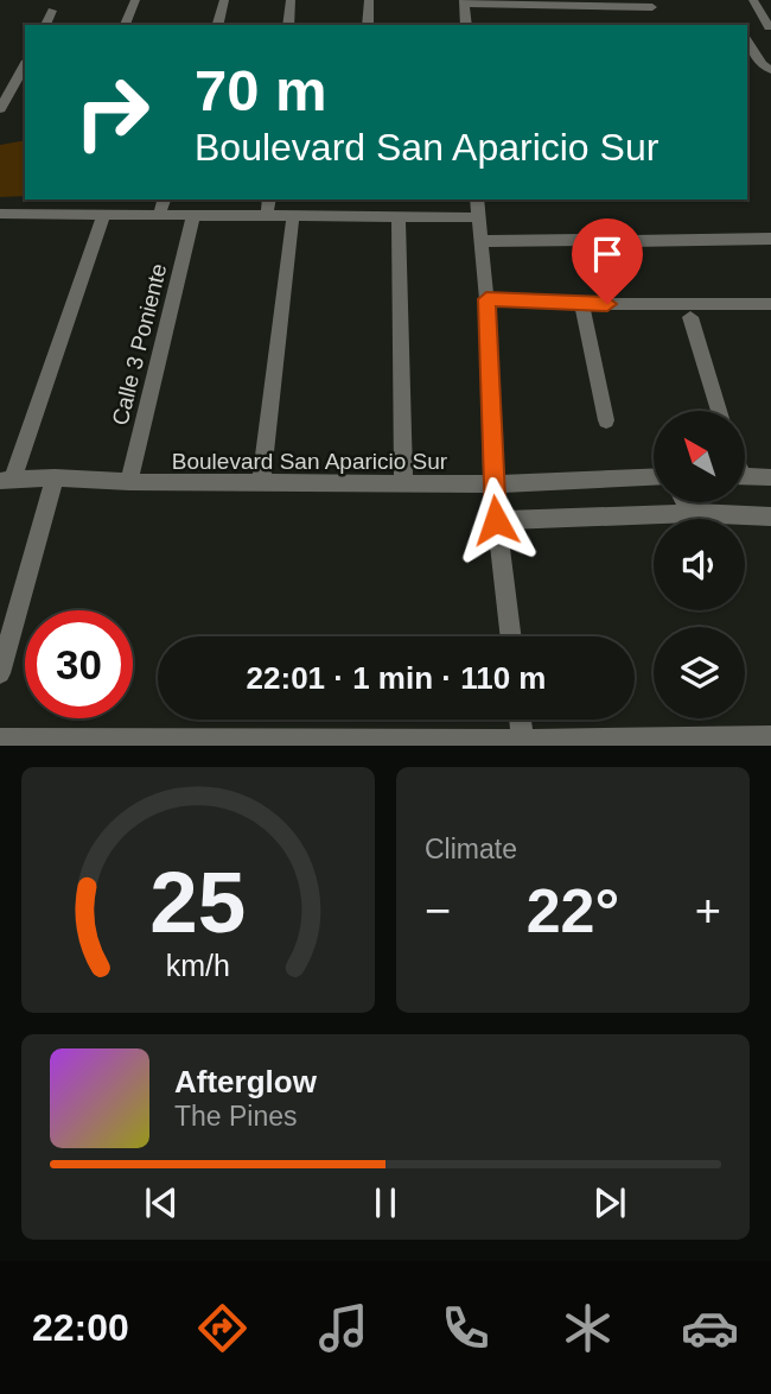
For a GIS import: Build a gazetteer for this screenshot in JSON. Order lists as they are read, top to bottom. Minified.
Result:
{"streets":{"street":["Calle 3 Poniente","Boulevard San Aparicio Sur"]},"crossings":[["Calle 3 Poniente","Boulevard San Aparicio Sur"]],"north":"top left","page":{"turn":["70 m","Boulevard San Aparicio Sur"],"limit":"30","trip":"22:01 · 1 min · 110 m","tile":"Climate","heat":["−","22°","+"],"song":["Afterglow","The Pines"],"tabs":"22:00","gauge":["25","km/h"]}}
